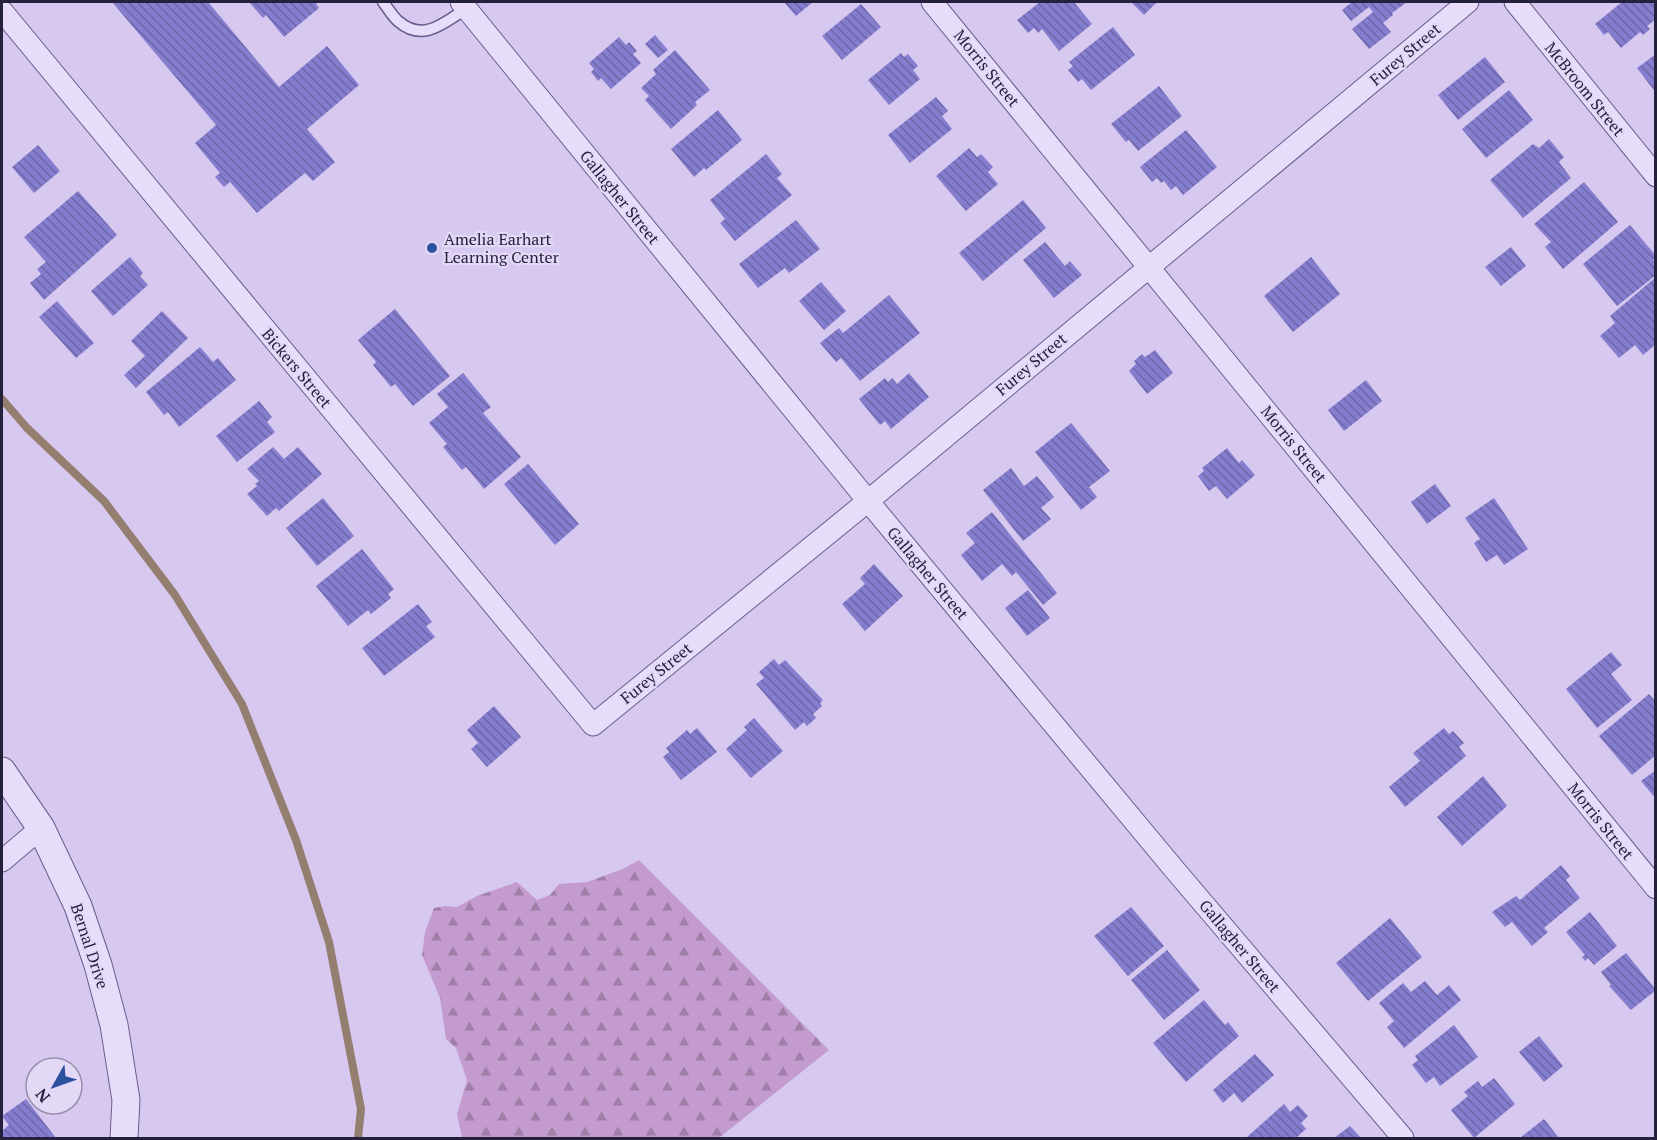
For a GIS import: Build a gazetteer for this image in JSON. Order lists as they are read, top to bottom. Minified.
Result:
{"streets":{"street":["Furey Street","Morris Street","McBroom Street","Gallagher Street","Bickers Street","Bernal Drive"]},"crossings":[["Furey Street","Morris Street"],["Furey Street","Gallagher Street"],["Furey Street","Bickers Street"]],"places":["Amelia Earhart Learning Center"],"north":"bottom left"}
